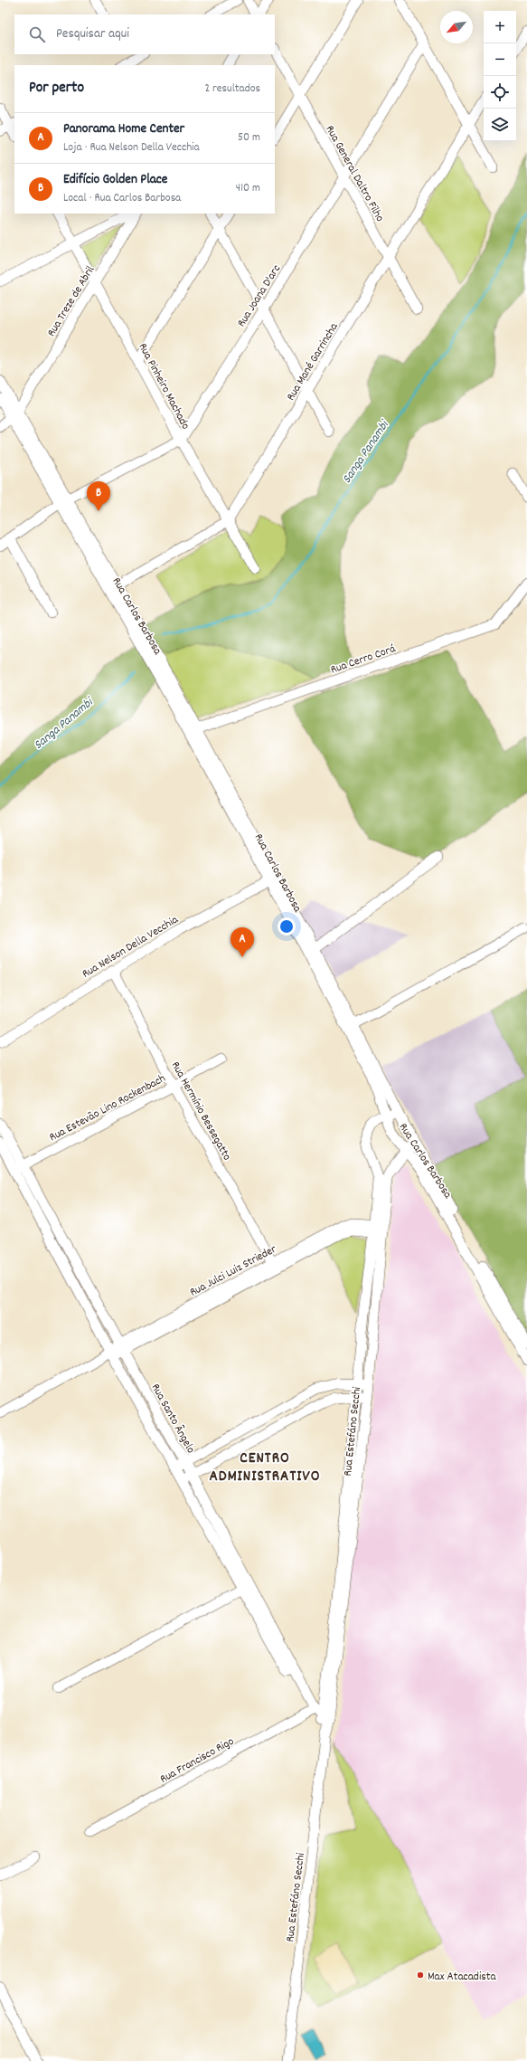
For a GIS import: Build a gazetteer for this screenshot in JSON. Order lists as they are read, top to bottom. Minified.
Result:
{"streets":{"street":["Rua General Daltro Filho","Rua Joana D'arc","Rua Treze de Abril","Rua Mané Garrincha","Rua Pinheiro Machado","Rua Carlos Barbosa","Rua Cerro Corá","Rua Nelson Della Vecchia","Rua Estevão Lino Rockenbach","Rua Hermínio Bessegatto","Rua Julci Luiz Strieder","Rua Santo Ângelo","Rua Estefáno Secchi","Rua Francisco Rigo"]},"crossings":[["Rua General Daltro Filho","Rua Joana D'arc"],["Rua General Daltro Filho","Rua Mané Garrincha"],["Rua Joana D'arc","Rua Pinheiro Machado"],["Rua Joana D'arc","Rua Carlos Barbosa"],["Rua Treze de Abril","Rua Pinheiro Machado"],["Rua Treze de Abril","Rua Carlos Barbosa"],["Rua Mané Garrincha","Rua Pinheiro Machado"],["Rua Mané Garrincha","Rua Carlos Barbosa"],["Rua Carlos Barbosa","Rua Cerro Corá"],["Rua Carlos Barbosa","Rua Nelson Della Vecchia"],["Rua Carlos Barbosa","Rua Estefáno Secchi"],["Rua Nelson Della Vecchia","Rua Hermínio Bessegatto"],["Rua Estevão Lino Rockenbach","Rua Hermínio Bessegatto"],["Rua Estevão Lino Rockenbach","Rua Santo Ângelo"],["Rua Hermínio Bessegatto","Rua Julci Luiz Strieder"],["Rua Julci Luiz Strieder","Rua Santo Ângelo"],["Rua Julci Luiz Strieder","Rua Estefáno Secchi"],["Rua Santo Ângelo","Rua Estefáno Secchi"],["Rua Santo Ângelo","Rua Francisco Rigo"]],"districts":["CENTRO ADMINISTRATIVO"],"water":["Sanga Panambi"],"places":["Max Atacadista"],"north":"bottom left","page":{"map_buttons":["+","−"],"search":"Pesquisar aqui","heading":["Por perto","2 resultados"],"list":[{"mark":"A","name":"Panorama Home Center","note":"Loja · Rua Nelson Della Vecchia","value":"50 m"},{"mark":"B","name":"Edifício Golden Place","note":"Local · Rua Carlos Barbosa","value":"410 m"}],"pins":["B","A"]}}
